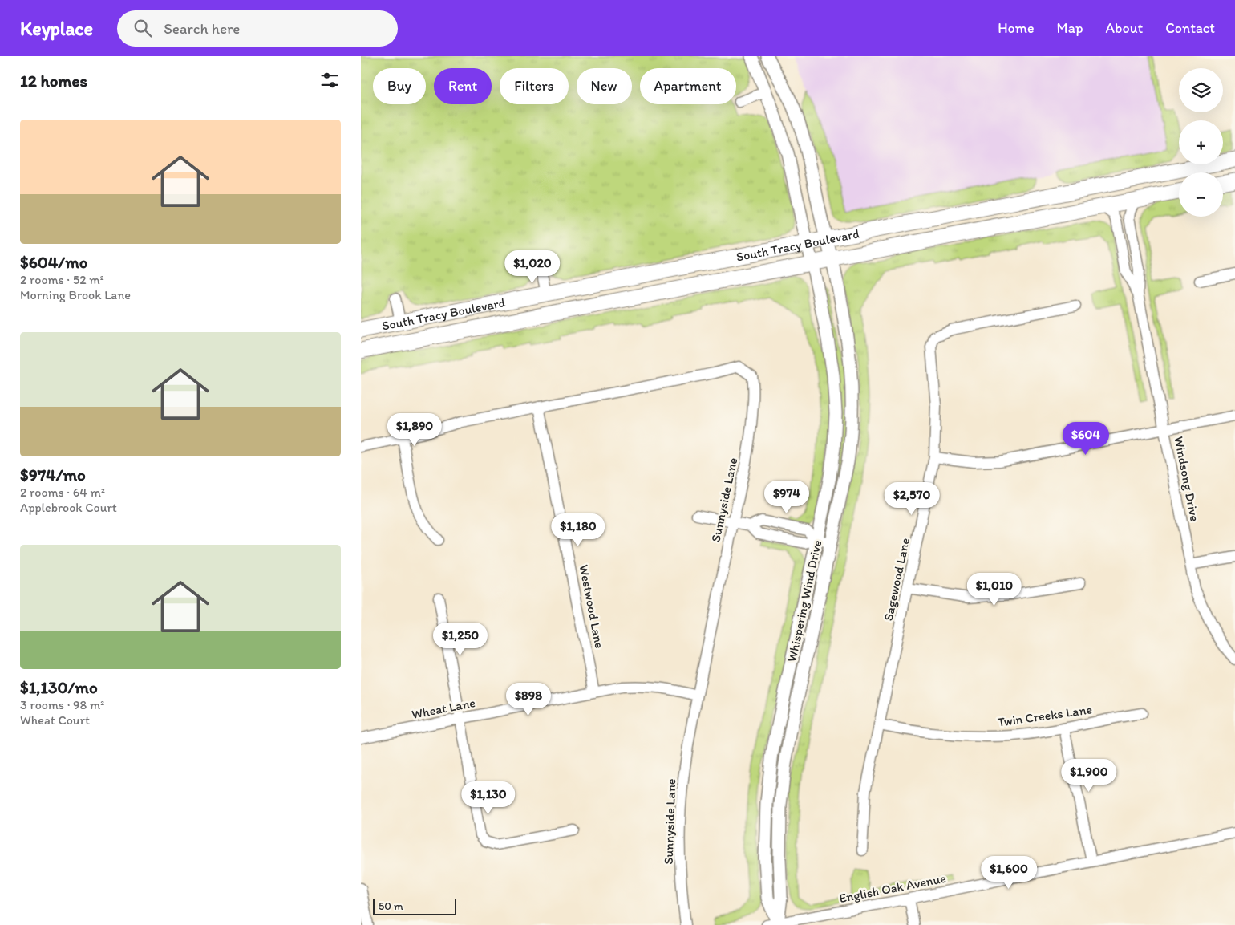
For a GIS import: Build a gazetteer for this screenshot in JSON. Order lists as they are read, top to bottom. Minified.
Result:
{"streets":{"main road":["South Tracy Boulevard"],"street":["Windsong Drive","Sunnyside Lane","Sagewood Lane","Whispering Wind Drive","Westwood Lane","Wheat Lane","Twin Creeks Lane","English Oak Avenue"]},"crossings":[["South Tracy Boulevard","Windsong Drive"],["South Tracy Boulevard","Whispering Wind Drive"],["Sunnyside Lane","Westwood Lane"],["Sunnyside Lane","Wheat Lane"],["Sagewood Lane","Twin Creeks Lane"],["Whispering Wind Drive","English Oak Avenue"],["Westwood Lane","Wheat Lane"]],"scale_bar":"50 m","page":{"header":"Keyplace","search":"Search here","nav":["Home","Map","About","Contact"],"heading":"12 homes","map_buttons":["+","−"],"chip":["Buy","Rent","Filters","New","Apartment"],"list":[{"name":"$604/mo","note":"2 rooms · 52 m² · Morning Brook Lane"},{"name":"$974/mo","note":"2 rooms · 64 m² · Applebrook Court"},{"name":"$1,130/mo","note":"3 rooms · 98 m² · Wheat Court"}],"price":["$1,020","$1,890","$604","$974","$2,570","$1,180","$1,010","$1,250","$898","$1,900","$1,130","$1,600"],"scale":"50 m"}}
